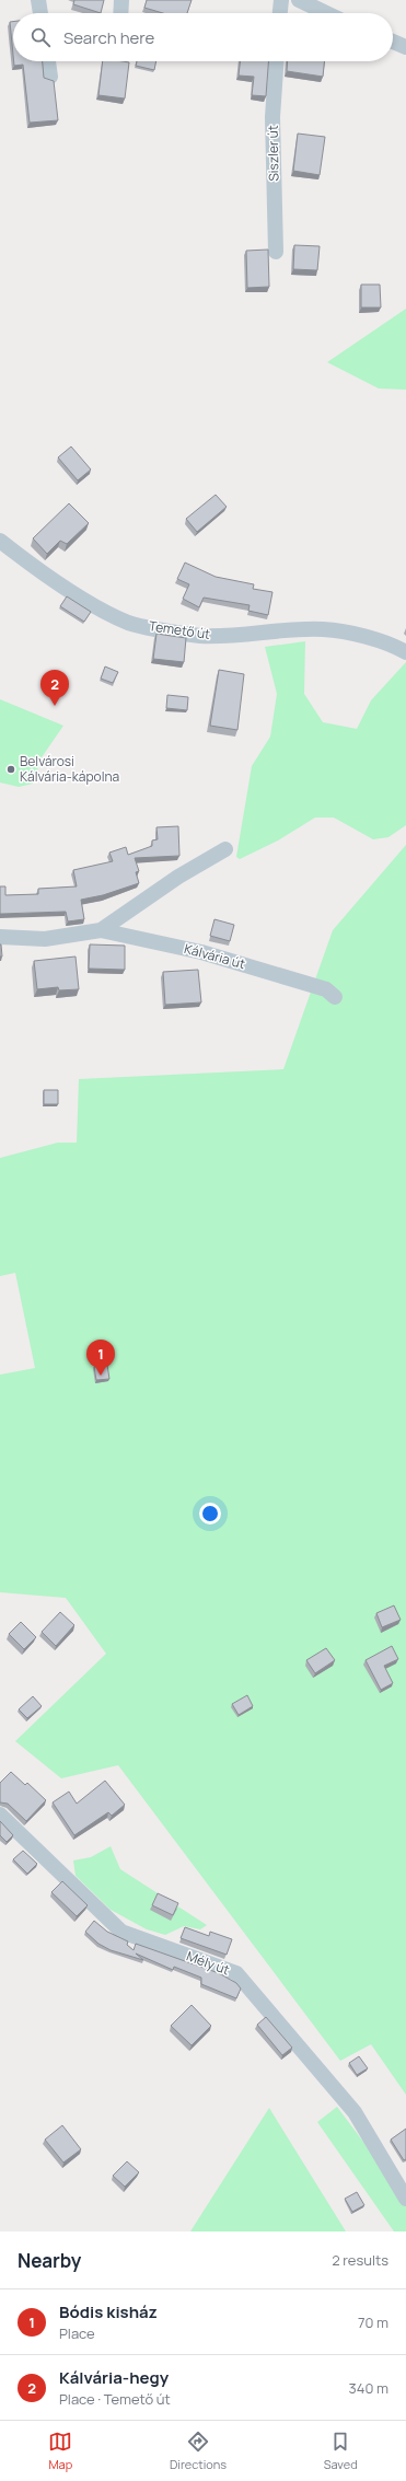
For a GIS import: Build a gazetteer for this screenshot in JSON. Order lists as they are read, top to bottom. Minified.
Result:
{"streets":{"street":["Siszler út","Temető út","Kálvária út","Mély út"]},"places":["Belvárosi Kálvária-kápolna"],"page":{"search":"Search here","pins":["2","1"],"heading":["Nearby","2 results"],"list":[{"mark":"1","name":"Bódis kisház","note":"Place","value":"70 m"},{"mark":"2","name":"Kálvária-hegy","note":"Place · Temető út","value":"340 m"}],"nav":["Map","Directions","Saved"]}}
